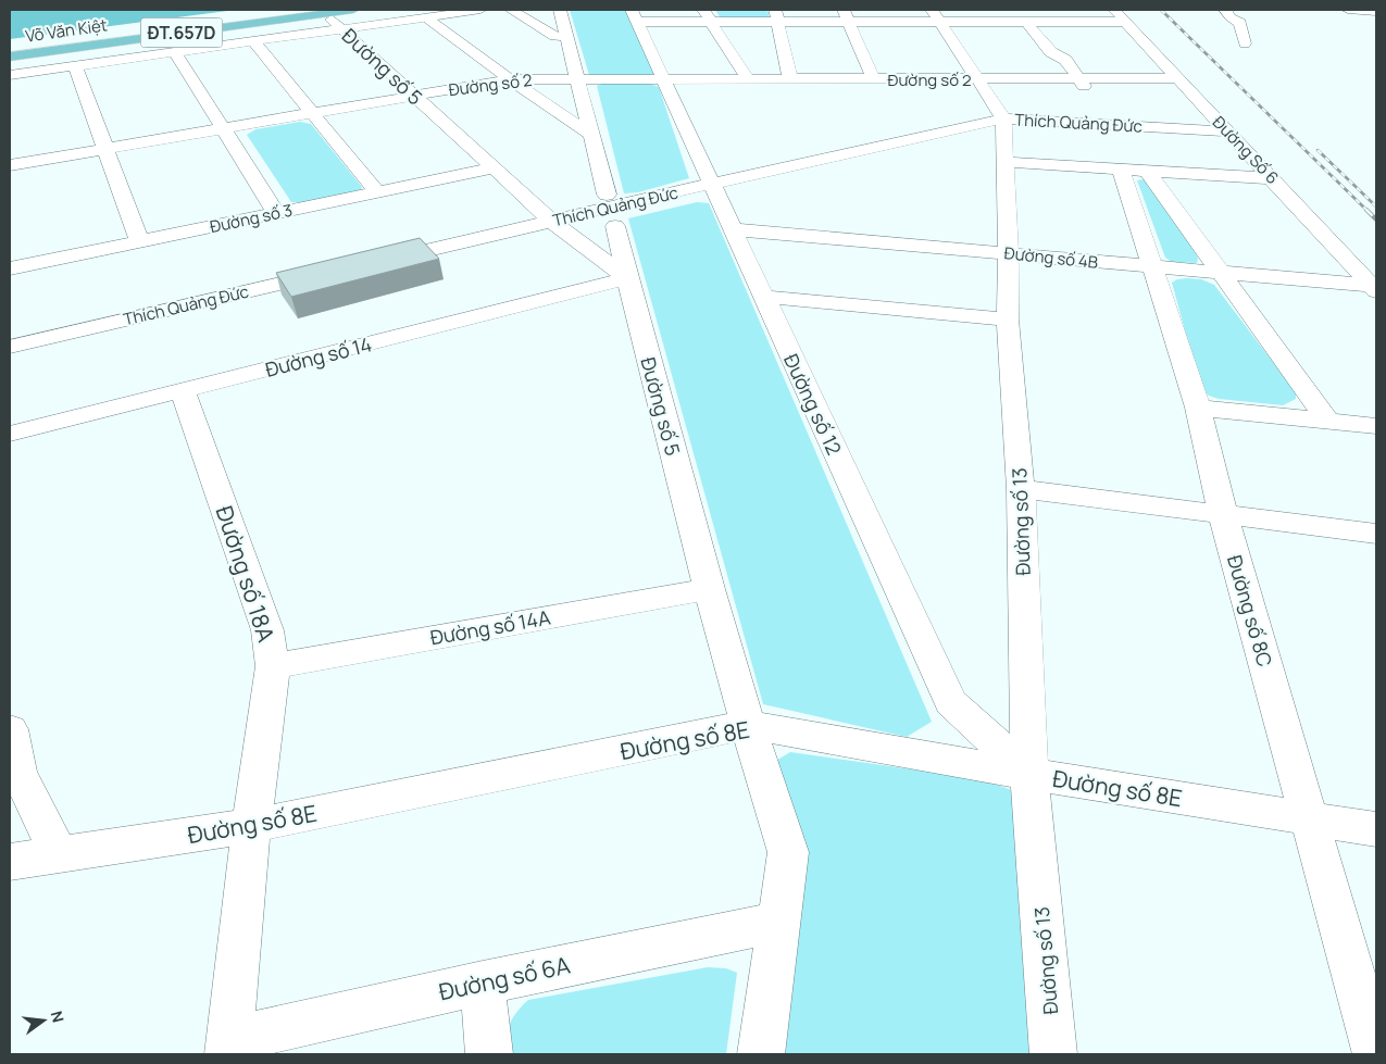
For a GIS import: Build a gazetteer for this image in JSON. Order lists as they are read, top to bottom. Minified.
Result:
{"streets":{"main road":["Võ Văn Kiệt","ĐT.657D"],"street":["Đường số 5","Đường số 2","Thích Quảng Đức","Đường Số 6","Đường số 3","Đường số 4B","Đường số 14","Đường số 12","Đường số 13","Đường số 18A","Đường số 8C","Đường số 14A","Đường số 8E","Đường số 6A"]},"crossings":[["Võ Văn Kiệt","Đường số 5"],["Đường số 5","Đường số 2"],["Đường số 5","Thích Quảng Đức"],["Đường số 5","Đường số 3"],["Đường số 5","Đường số 14"],["Đường số 5","Đường số 14A"],["Đường số 5","Đường số 8E"],["Đường số 5","Đường số 6A"],["Đường số 2","Đường Số 6"],["Đường số 2","Đường số 12"],["Thích Quảng Đức","Đường Số 6"],["Thích Quảng Đức","Đường số 12"],["Thích Quảng Đức","Đường số 13"],["Đường Số 6","Đường số 4B"],["Đường số 4B","Đường số 12"],["Đường số 4B","Đường số 13"],["Đường số 4B","Đường số 8C"],["Đường số 14","Đường số 18A"],["Đường số 12","Đường số 13"],["Đường số 12","Đường số 8E"],["Đường số 13","Đường số 8E"],["Đường số 18A","Đường số 14A"],["Đường số 18A","Đường số 8E"],["Đường số 18A","Đường số 6A"],["Đường số 8C","Đường số 8E"]],"north":"right"}
